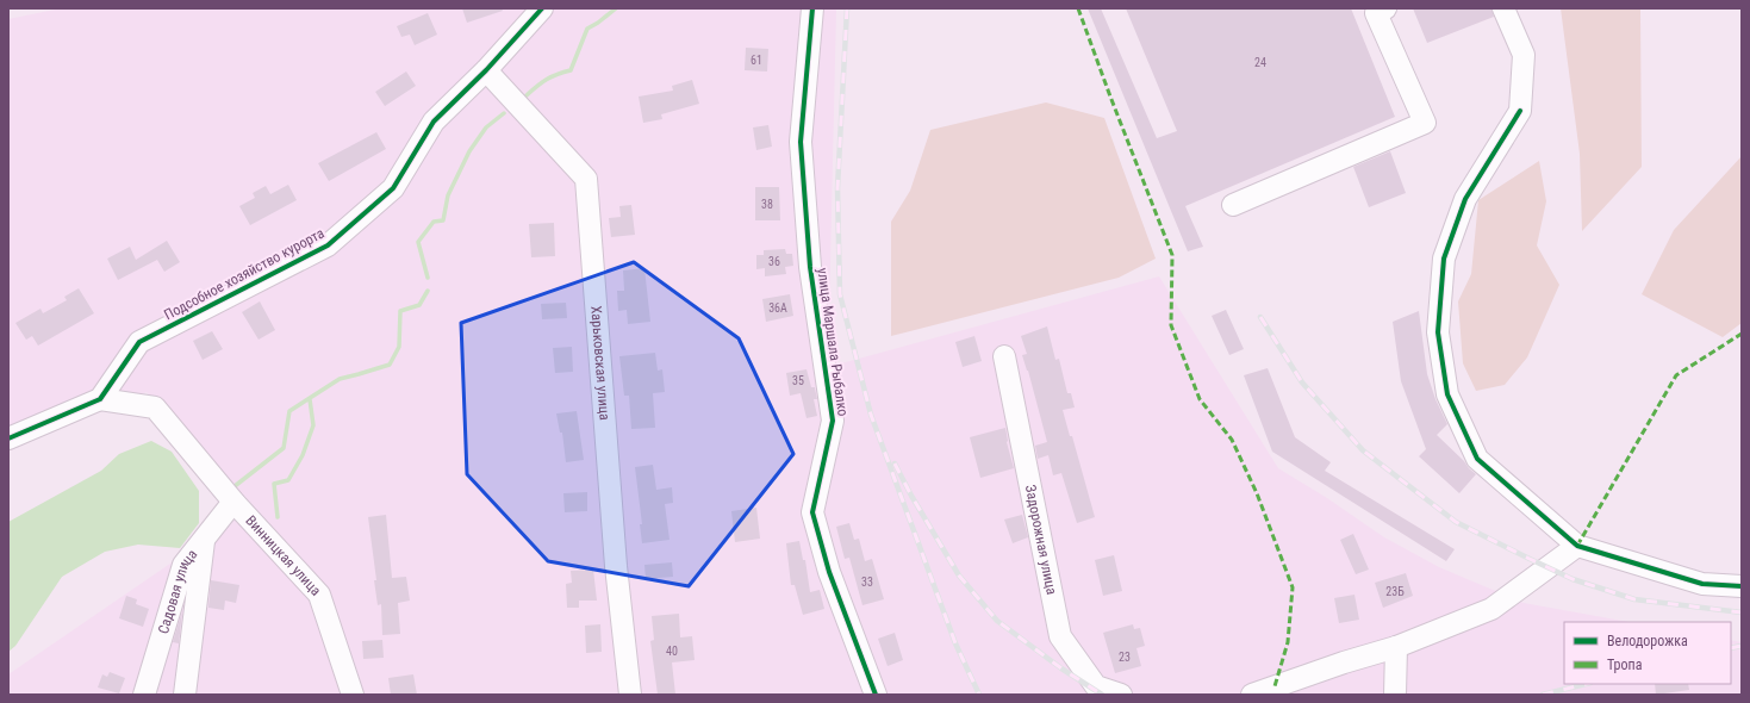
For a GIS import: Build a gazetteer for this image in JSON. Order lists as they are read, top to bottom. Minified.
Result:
{"streets":{"street":["Подсобное хозяйство курорта","улица Маршала Рыбалко","Харьковская улица","Задорожная улица","Винницкая улица","Садовая улица"]},"crossings":[["Подсобное хозяйство курорта","Харьковская улица"],["Подсобное хозяйство курорта","Винницкая улица"],["Винницкая улица","Садовая улица"]],"house_numbers":["61","24","38","36","36А","35","33","23Б","40","23"],"legend":["Велодорожка","Тропа"]}
